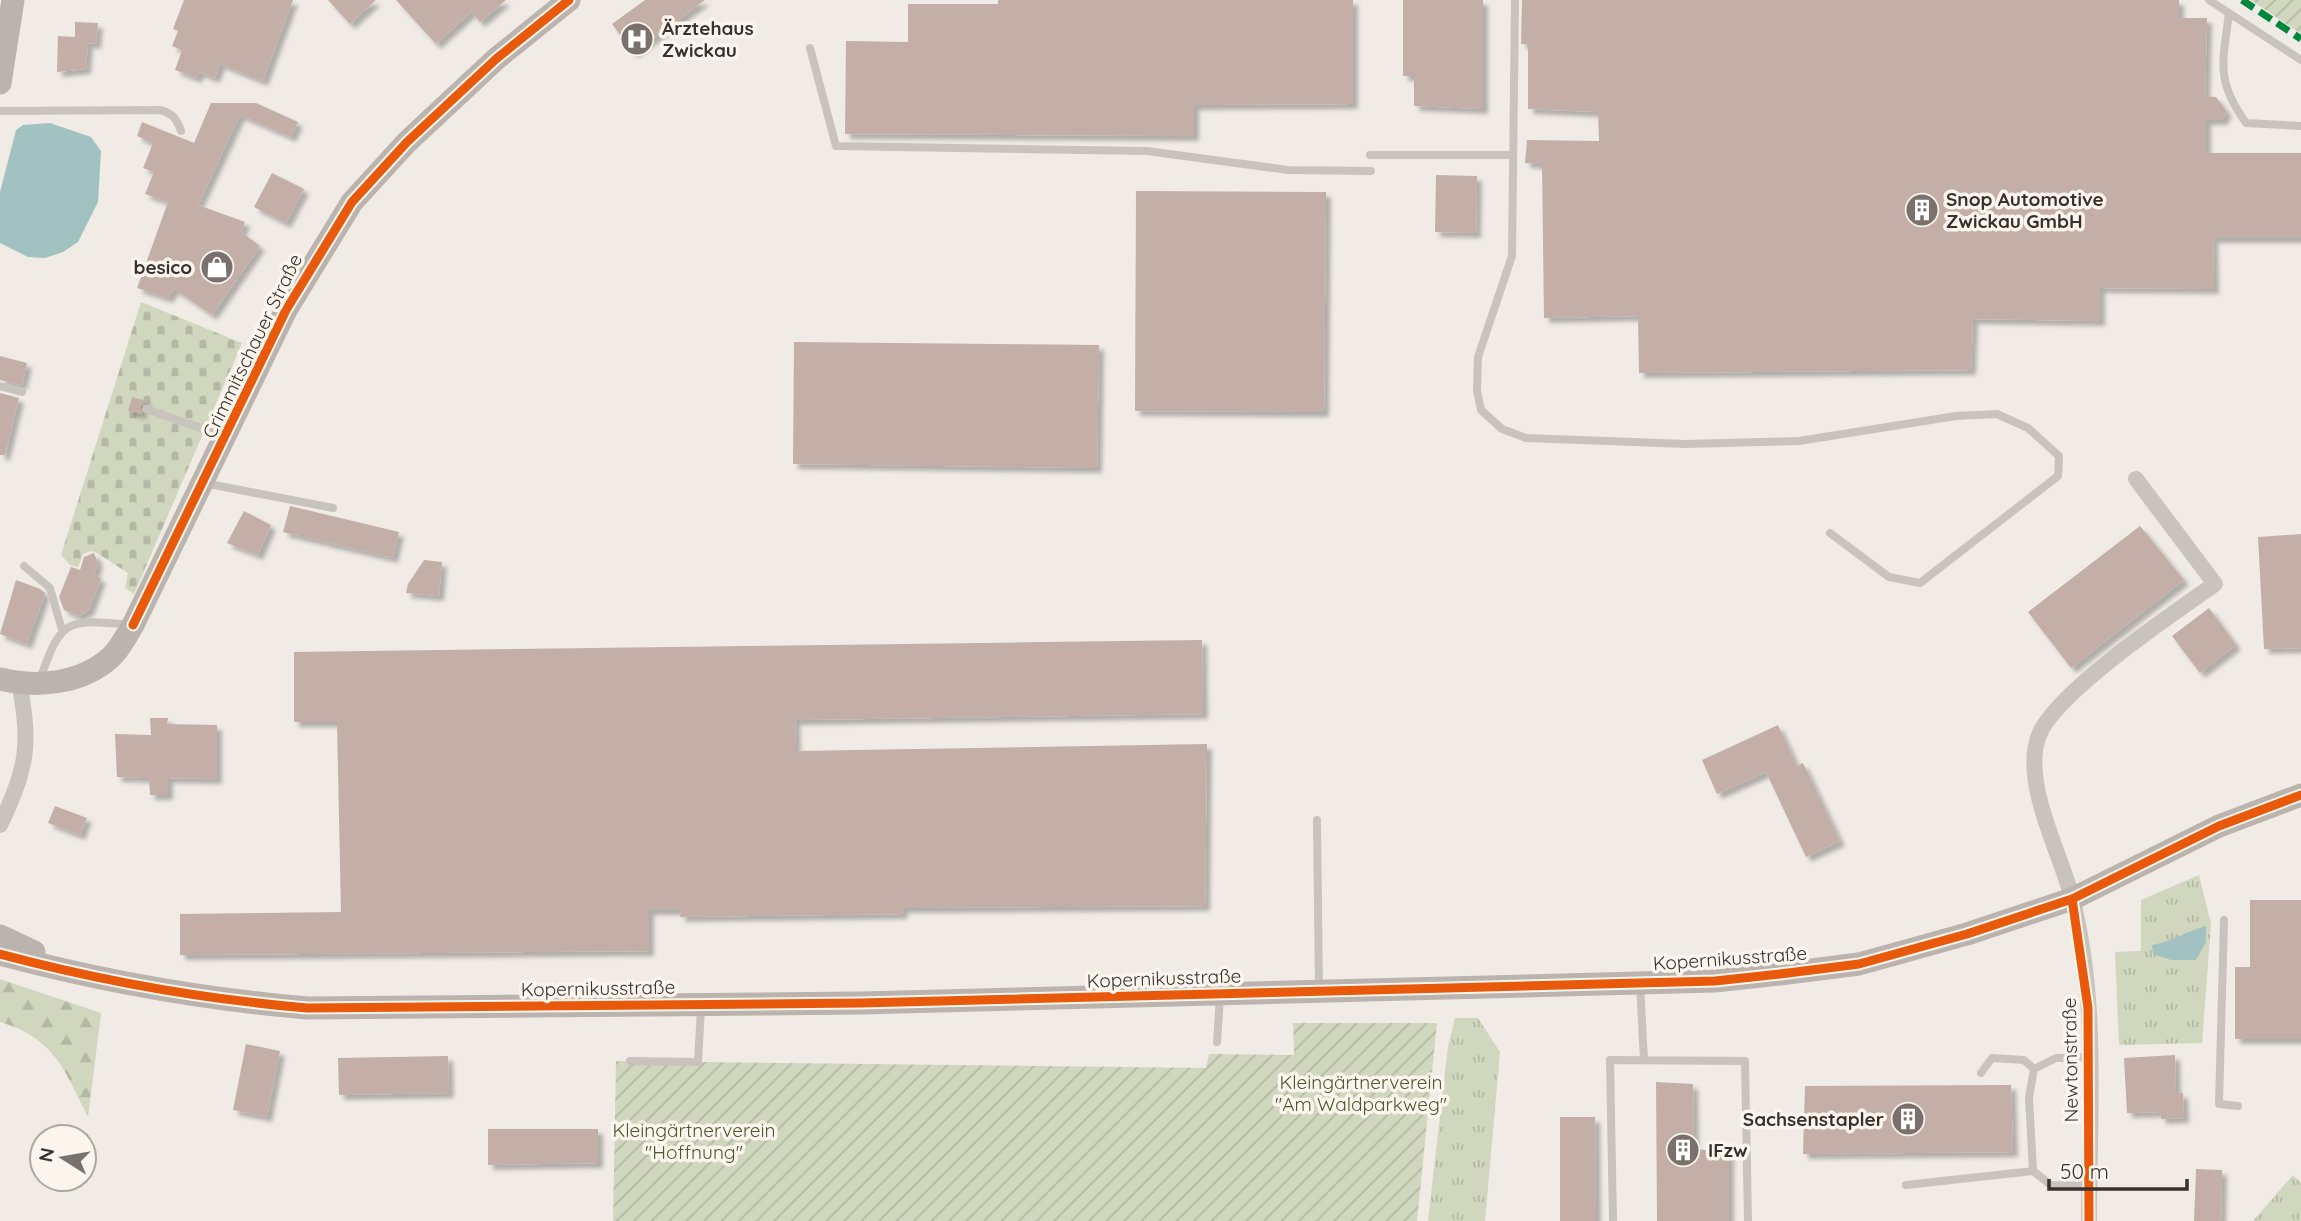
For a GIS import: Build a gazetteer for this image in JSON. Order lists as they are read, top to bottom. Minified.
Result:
{"streets":{"street":["Crimmitschauer Straße","Kopernikusstraße","Newtonstraße"]},"crossings":[["Kopernikusstraße","Newtonstraße"]],"parks":["Kleingärtnerverein \"Am Waldparkweg\"","Kleingärtnerverein \"Hoffnung\""],"places":{"hospital":["Ärztehaus Zwickau"],"building":["Snop Automotive Zwickau GmbH","Sachsenstapler","IFzw"],"shop":["besico"]},"scale_bar":"50 m","north":"left"}
